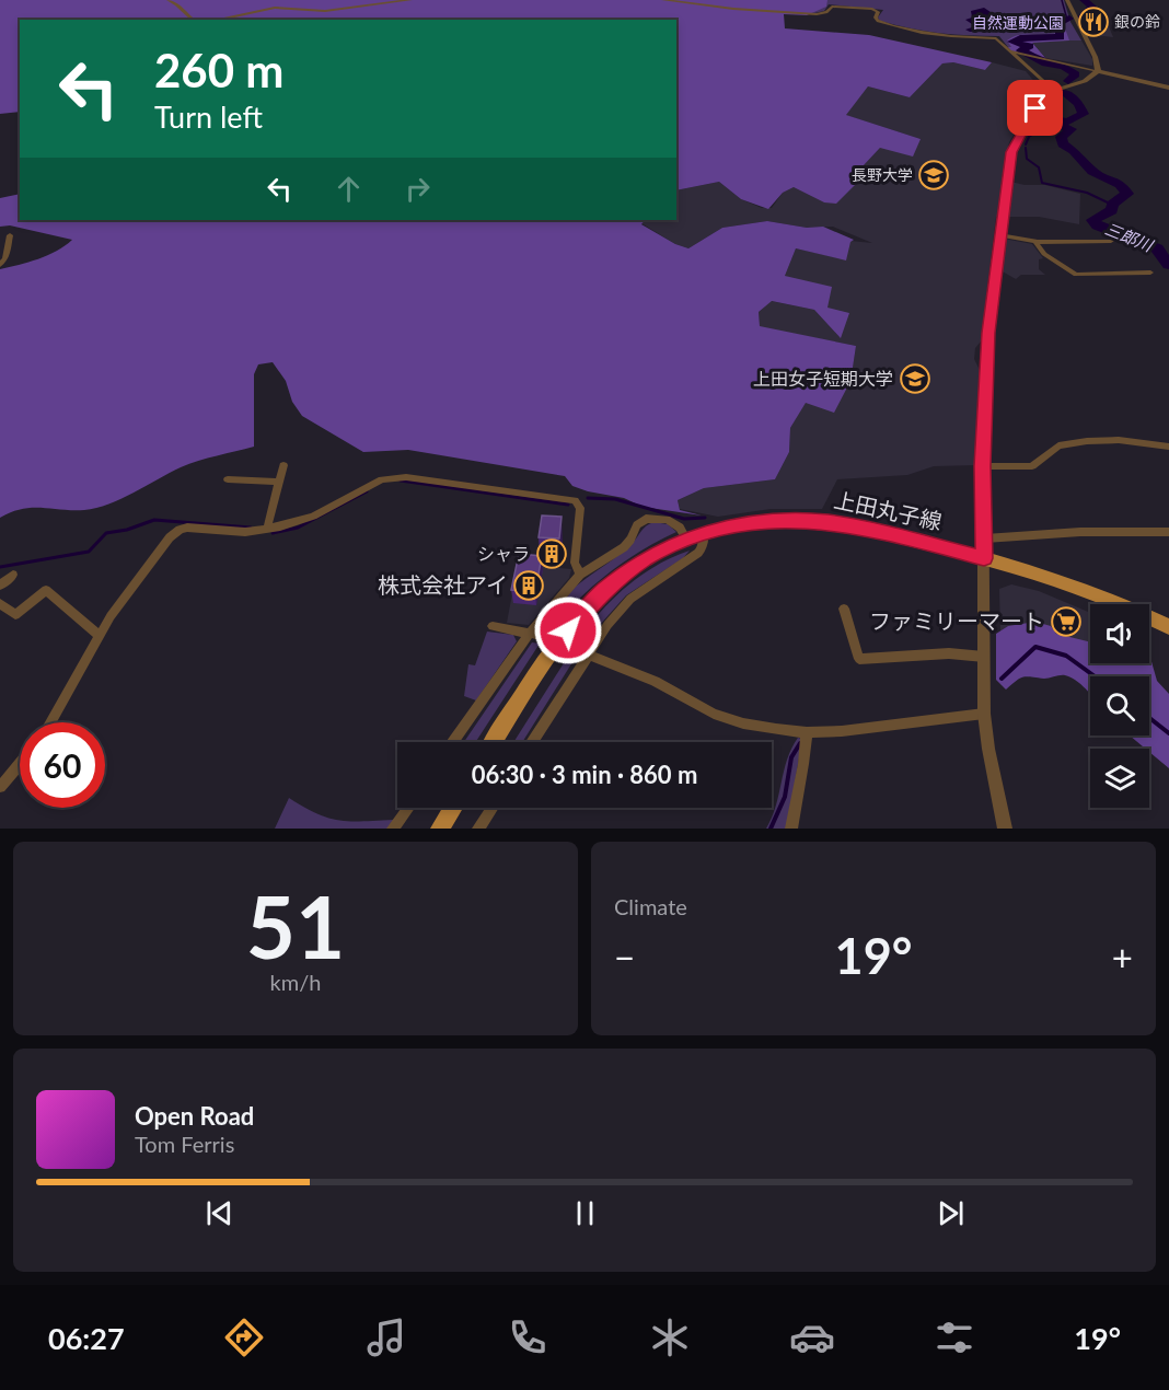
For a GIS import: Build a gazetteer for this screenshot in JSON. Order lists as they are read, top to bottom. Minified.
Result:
{"streets":{"main road":["上田丸子線"]},"water":["三郎川"],"parks":["自然運動公園"],"places":{"restaurant":["銀の鈴"],"school or university":["長野大学","上田女子短期大学"],"building":["シャラ","株式会社アイ"],"supermarket":["ファミリーマート"]},"page":{"turn":["260 m","Turn left"],"limit":"60","trip":"06:30 · 3 min · 860 m","tile":[["51","km/h"],"Climate"],"heat":["−","19°","+"],"song":["Open Road","Tom Ferris"],"tabs":["06:27","19°"]}}
